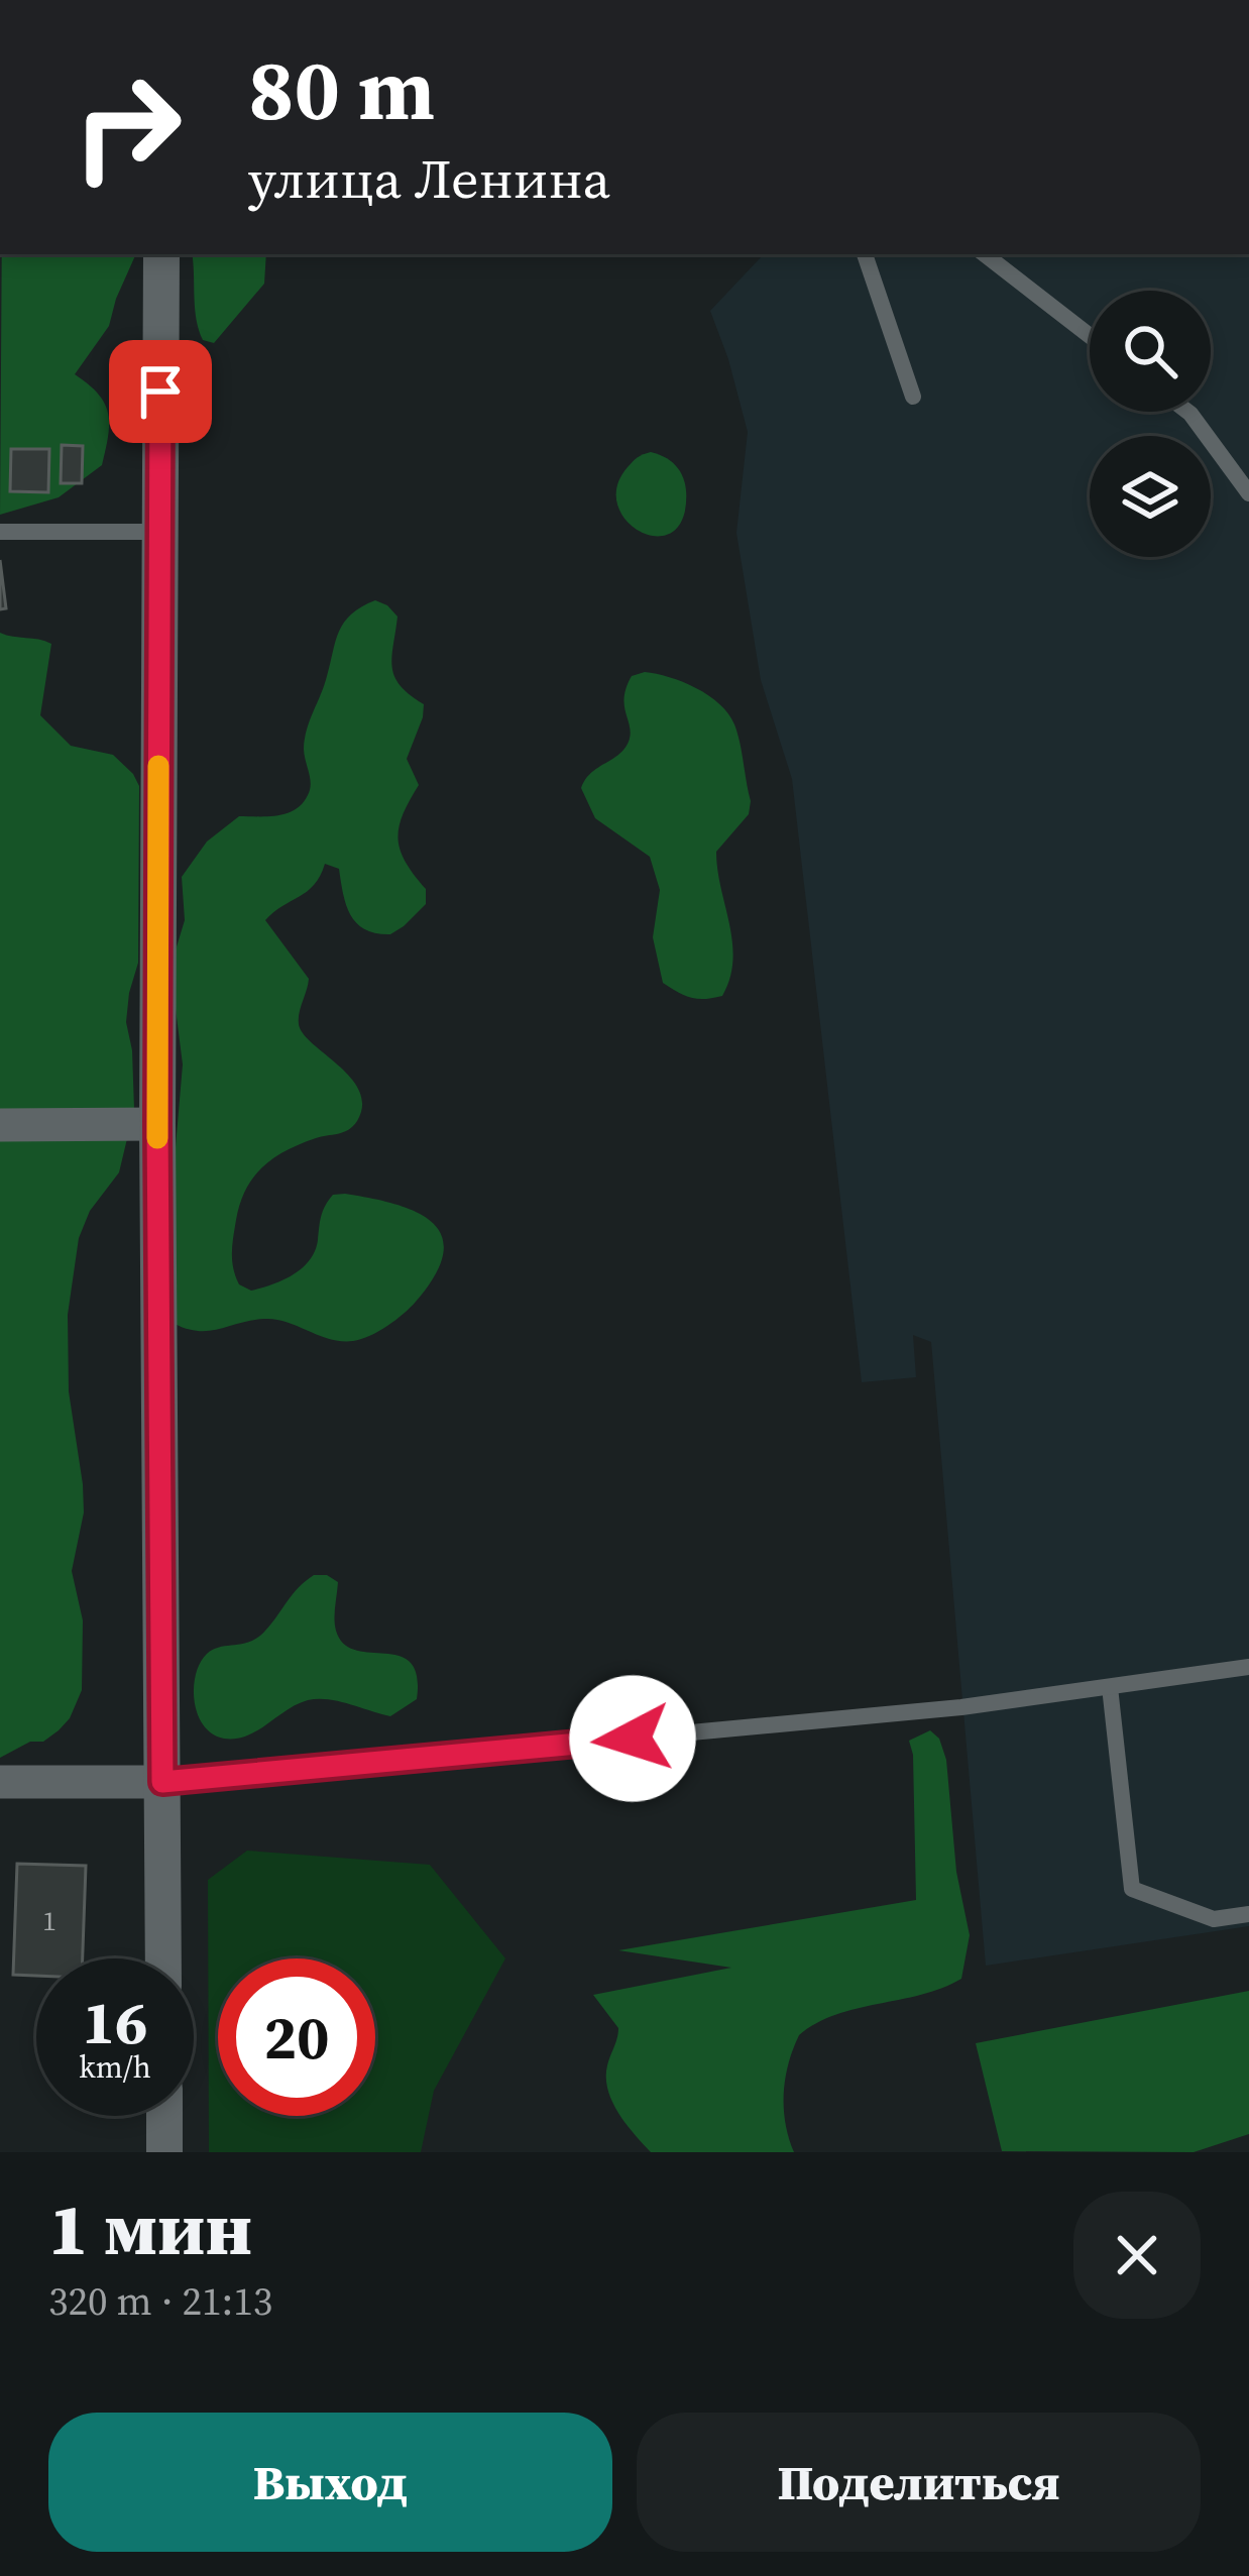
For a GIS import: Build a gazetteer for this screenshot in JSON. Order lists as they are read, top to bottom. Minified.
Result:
{"house_numbers":["1"],"page":{"turn":["80 m","улица Ленина"],"speed":"16 km/h","limit":"20","heading":["1 мин","320 m · 21:13"],"buttons":["Выход","Поделиться"]}}
